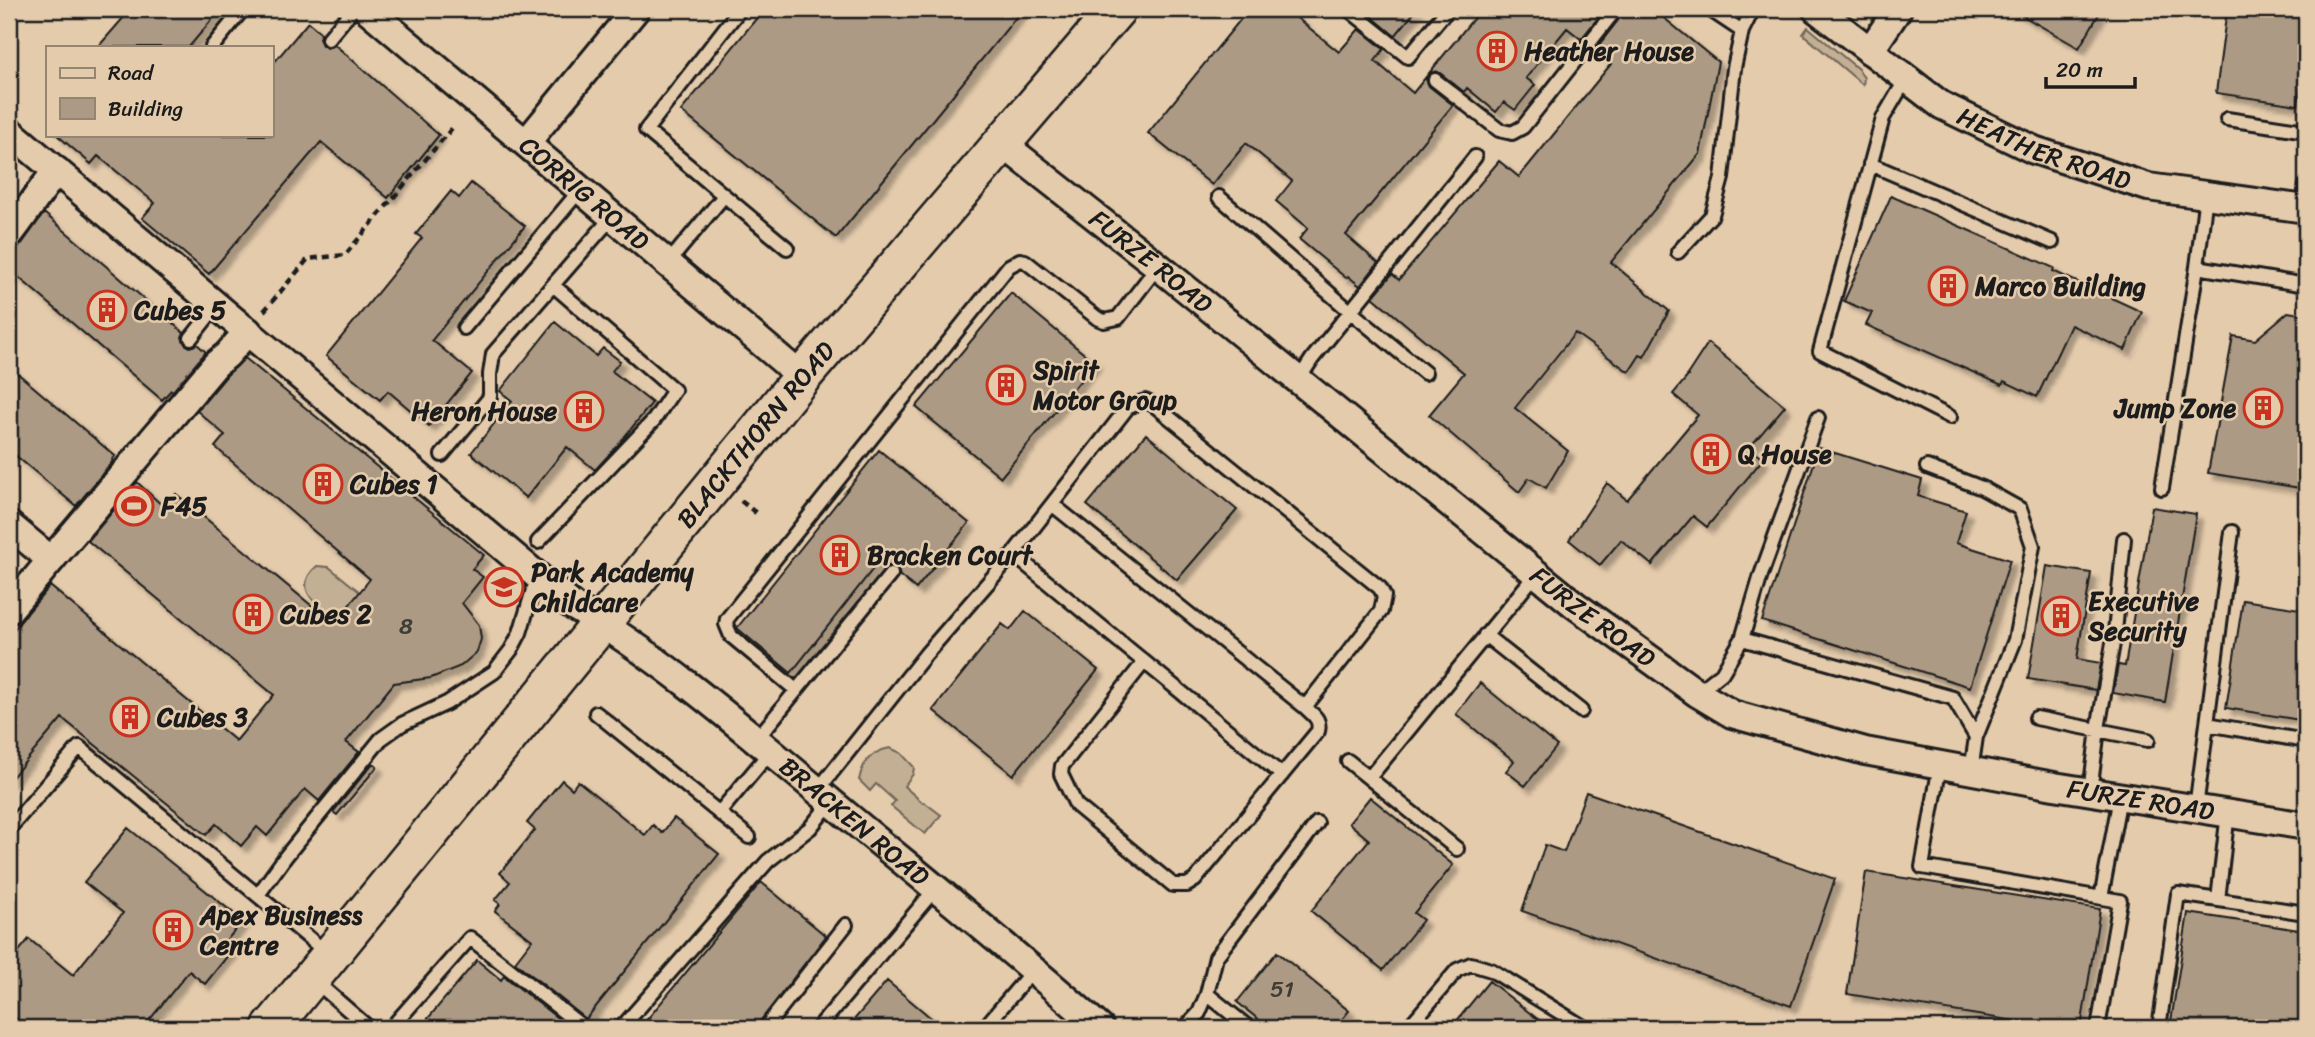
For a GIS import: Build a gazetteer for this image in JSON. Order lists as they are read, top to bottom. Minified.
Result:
{"streets":{"street":["HEATHER ROAD","CORRIG ROAD","FURZE ROAD","BLACKTHORN ROAD","BRACKEN ROAD"]},"crossings":[["CORRIG ROAD","BLACKTHORN ROAD"],["FURZE ROAD","BLACKTHORN ROAD"],["BLACKTHORN ROAD","BRACKEN ROAD"]],"places":{"building":["Heather House","Marco Building","Cubes 5","Spirit Motor Group","Jump Zone","Heron House","Q House","Cubes 1","Bracken Court","Cubes 2","Executive Security","Cubes 3","Apex Business Centre"],"sports":["F45"],"school or university":["Park Academy Childcare"]},"house_numbers":["8","51"],"legend":["Road","Building"],"scale_bar":"20 m"}
